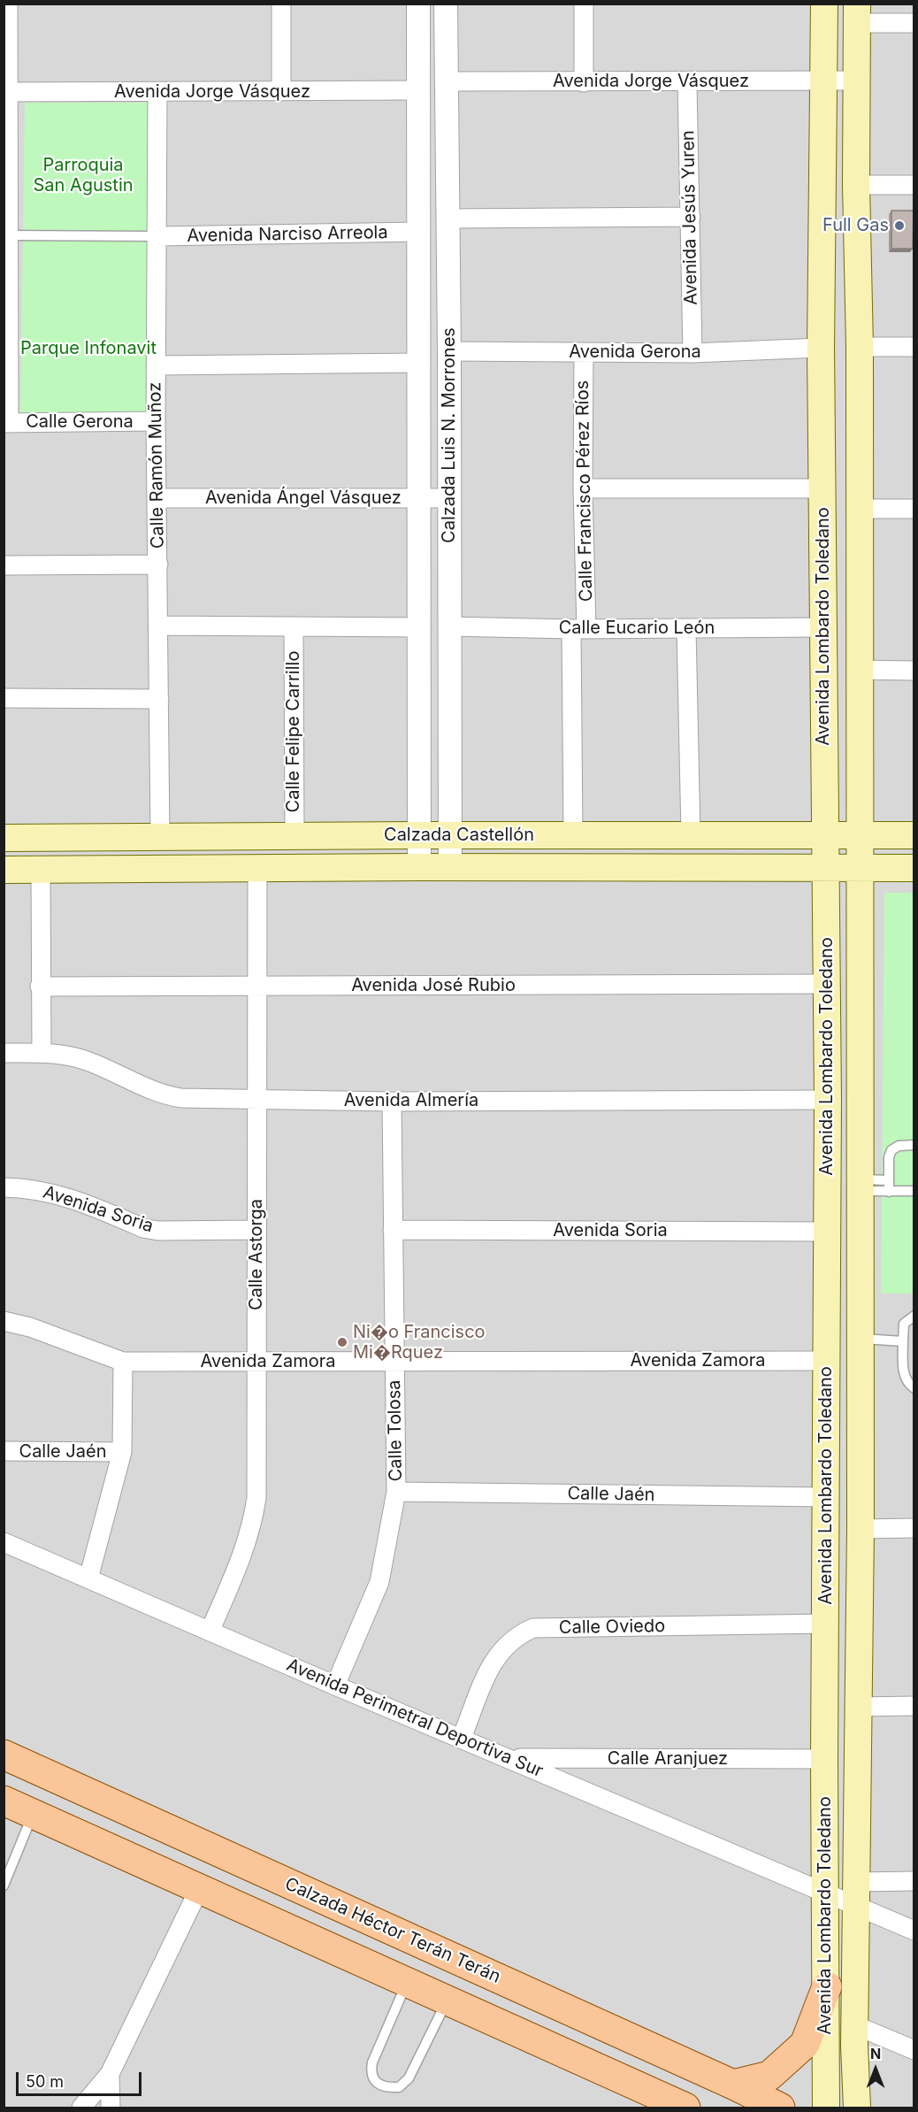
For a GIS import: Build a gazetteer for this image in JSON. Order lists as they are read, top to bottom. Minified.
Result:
{"streets":{"main road":["Avenida Lombardo Toledano","Calzada Castellón","Calzada Héctor Terán Terán"],"street":["Avenida Jorge Vásquez","Avenida Jesús Yuren","Avenida Narciso Arreola","Avenida Gerona","Calle Gerona","Calzada Luis N. Morrones","Calle Ramón Muñoz","Calle Francisco Pérez Ríos","Avenida Ángel Vásquez","Calle Eucario León","Calle Felipe Carrillo","Avenida José Rubio","Avenida Almería","Avenida Soria","Calle Astorga","Avenida Zamora","Calle Tolosa","Calle Jaén","Calle Oviedo","Avenida Perimetral Deportiva Sur","Calle Aranjuez"]},"crossings":[["Avenida Jorge Vásquez","Avenida Jesús Yuren"],["Avenida Jorge Vásquez","Calzada Luis N. Morrones"],["Avenida Jorge Vásquez","Calle Ramón Muñoz"],["Avenida Jorge Vásquez","Avenida Lombardo Toledano"],["Avenida Jesús Yuren","Avenida Gerona"],["Avenida Narciso Arreola","Calzada Luis N. Morrones"],["Avenida Narciso Arreola","Calle Ramón Muñoz"],["Avenida Gerona","Calzada Luis N. Morrones"],["Avenida Gerona","Calle Francisco Pérez Ríos"],["Avenida Gerona","Avenida Lombardo Toledano"],["Calle Gerona","Calle Ramón Muñoz"],["Calzada Luis N. Morrones","Avenida Ángel Vásquez"],["Calzada Luis N. Morrones","Calle Eucario León"],["Calzada Luis N. Morrones","Calzada Castellón"],["Calle Ramón Muñoz","Avenida Ángel Vásquez"],["Calle Ramón Muñoz","Calzada Castellón"],["Calle Francisco Pérez Ríos","Calle Eucario León"],["Calle Francisco Pérez Ríos","Calzada Castellón"],["Avenida Lombardo Toledano","Calle Eucario León"],["Avenida Lombardo Toledano","Calzada Castellón"],["Avenida Lombardo Toledano","Avenida José Rubio"],["Avenida Lombardo Toledano","Avenida Almería"],["Avenida Lombardo Toledano","Avenida Soria"],["Avenida Lombardo Toledano","Avenida Zamora"],["Avenida Lombardo Toledano","Calle Jaén"],["Avenida Lombardo Toledano","Calle Oviedo"],["Avenida Lombardo Toledano","Avenida Perimetral Deportiva Sur"],["Avenida Lombardo Toledano","Calle Aranjuez"],["Calle Felipe Carrillo","Calzada Castellón"],["Calzada Castellón","Calle Astorga"],["Avenida José Rubio","Calle Astorga"],["Avenida Almería","Calle Astorga"],["Avenida Almería","Calle Tolosa"],["Avenida Soria","Calle Astorga"],["Avenida Soria","Calle Tolosa"],["Calle Astorga","Avenida Zamora"],["Calle Astorga","Avenida Perimetral Deportiva Sur"],["Avenida Zamora","Calle Tolosa"],["Calle Tolosa","Calle Jaén"],["Calle Tolosa","Avenida Perimetral Deportiva Sur"],["Calle Oviedo","Avenida Perimetral Deportiva Sur"],["Avenida Perimetral Deportiva Sur","Calle Aranjuez"]],"parks":["Parroquia San Agustin","Parque Infonavit"],"places":["Full Gas","Ni�o Francisco Mi�Rquez"],"scale_bar":"50 m","north":"top"}
